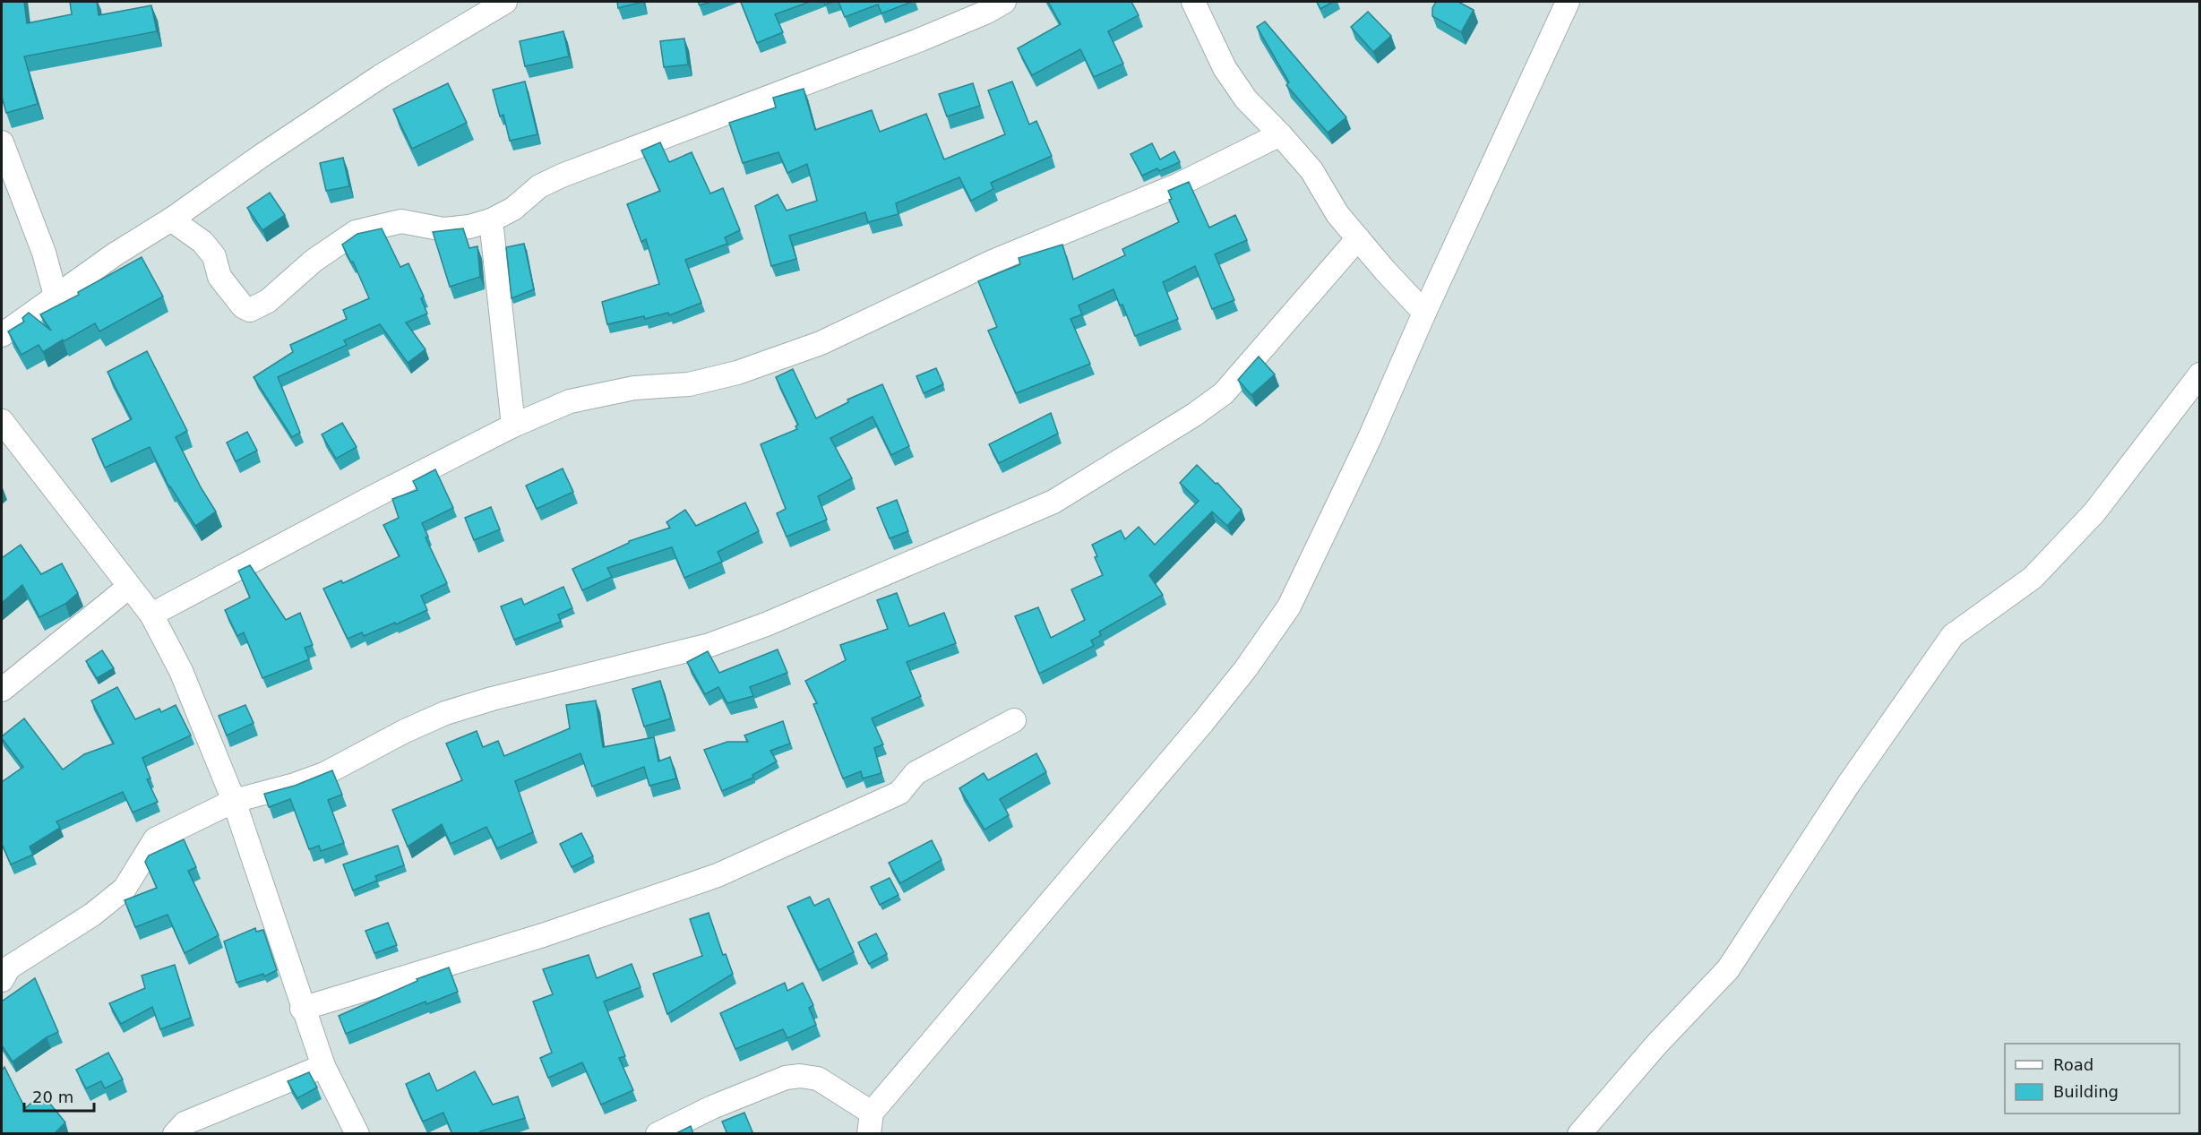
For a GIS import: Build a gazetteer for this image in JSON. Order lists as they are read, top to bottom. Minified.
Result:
{"legend":["Road","Building"],"scale_bar":"20 m"}
